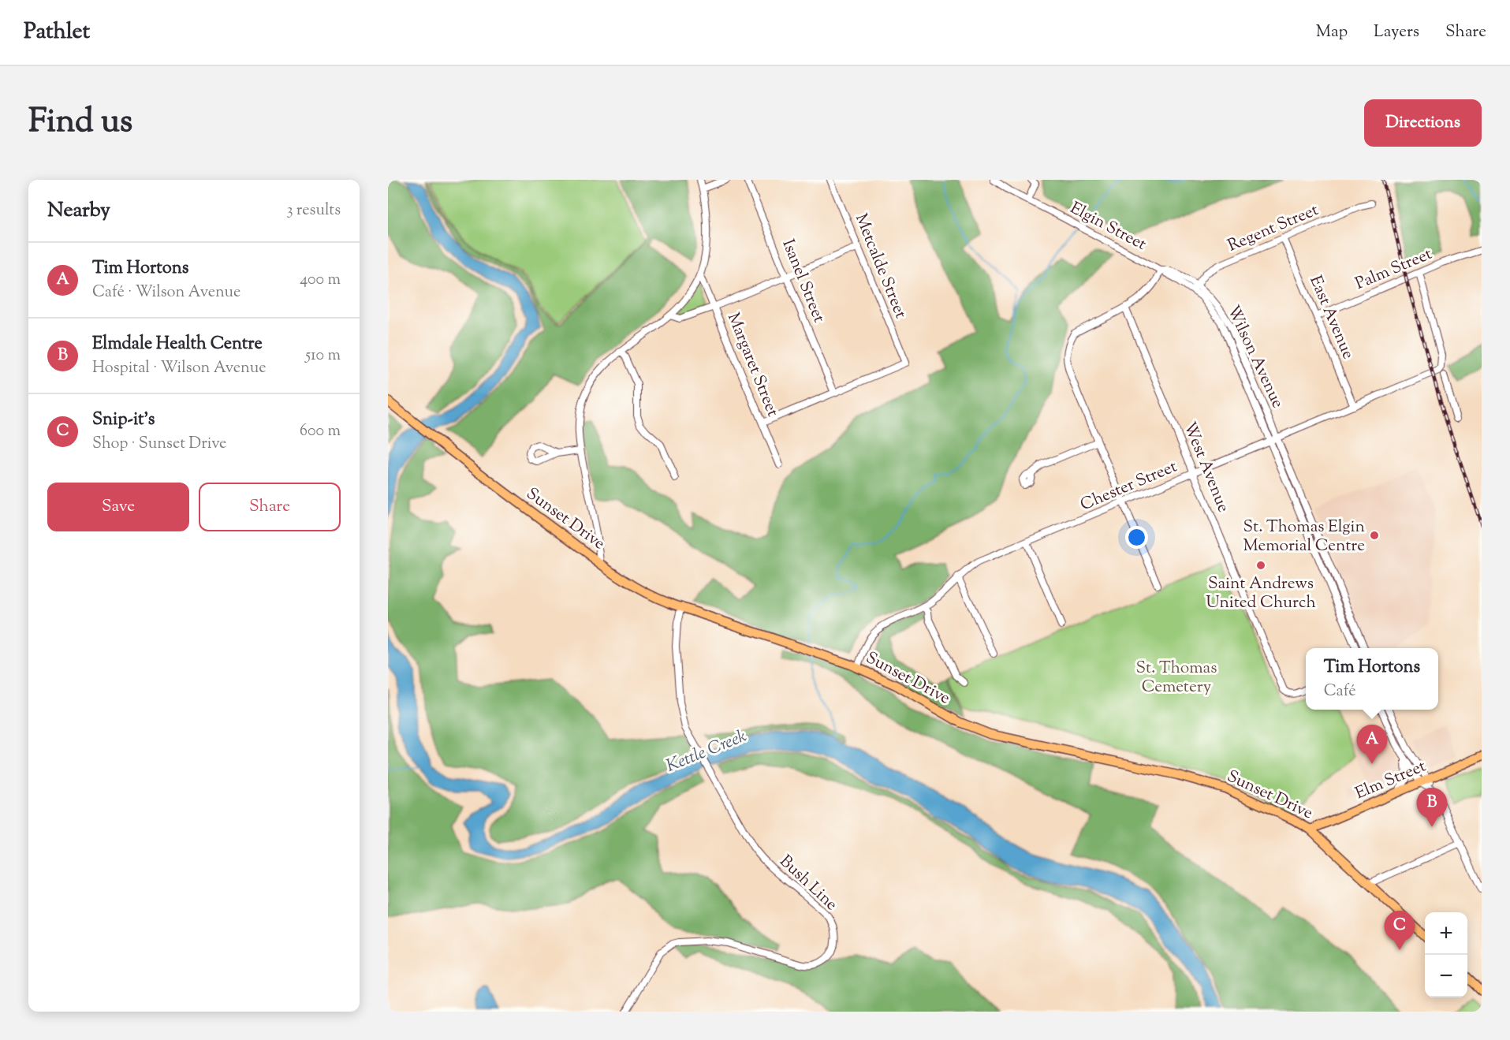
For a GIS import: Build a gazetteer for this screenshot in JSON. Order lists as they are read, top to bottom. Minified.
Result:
{"streets":{"main road":["Sunset Drive","Elm Street"],"street":["Elgin Street","Regent Street","Metcalde Street","Palm Street","Isanel Street","East Avenue","Wilson Avenue","Margaret Street","West Avenue","Chester Street","Bush Line"]},"crossings":[["Elgin Street","Wilson Avenue"],["Regent Street","East Avenue"],["Regent Street","Wilson Avenue"],["Metcalde Street","Isanel Street"],["Palm Street","East Avenue"],["Palm Street","Chester Street"],["East Avenue","Chester Street"],["Wilson Avenue","Chester Street"],["West Avenue","Chester Street"],["Chester Street","Sunset Drive"],["Sunset Drive","Elm Street"],["Sunset Drive","Bush Line"]],"water":["Kettle Creek"],"parks":["St. Thomas Cemetery"],"places":["St. Thomas Elgin Memorial Centre","Saint Andrews United Church"],"page":{"header":"Pathlet","nav":["Map","Layers","Share"],"title":"Find us","buttons":["Directions",["Save","Share"]],"heading":["Nearby","3 results"],"list":[{"mark":"A","name":"Tim Hortons","note":"Café · Wilson Avenue","value":"400 m"},{"mark":"B","name":"Elmdale Health Centre","note":"Hospital · Wilson Avenue","value":"510 m"},{"mark":"C","name":"Snip-it's","note":"Shop · Sunset Drive","value":"600 m"}],"popup":["Tim Hortons","Café"],"pins":["A","B","C"],"map_buttons":["+","−"]}}
